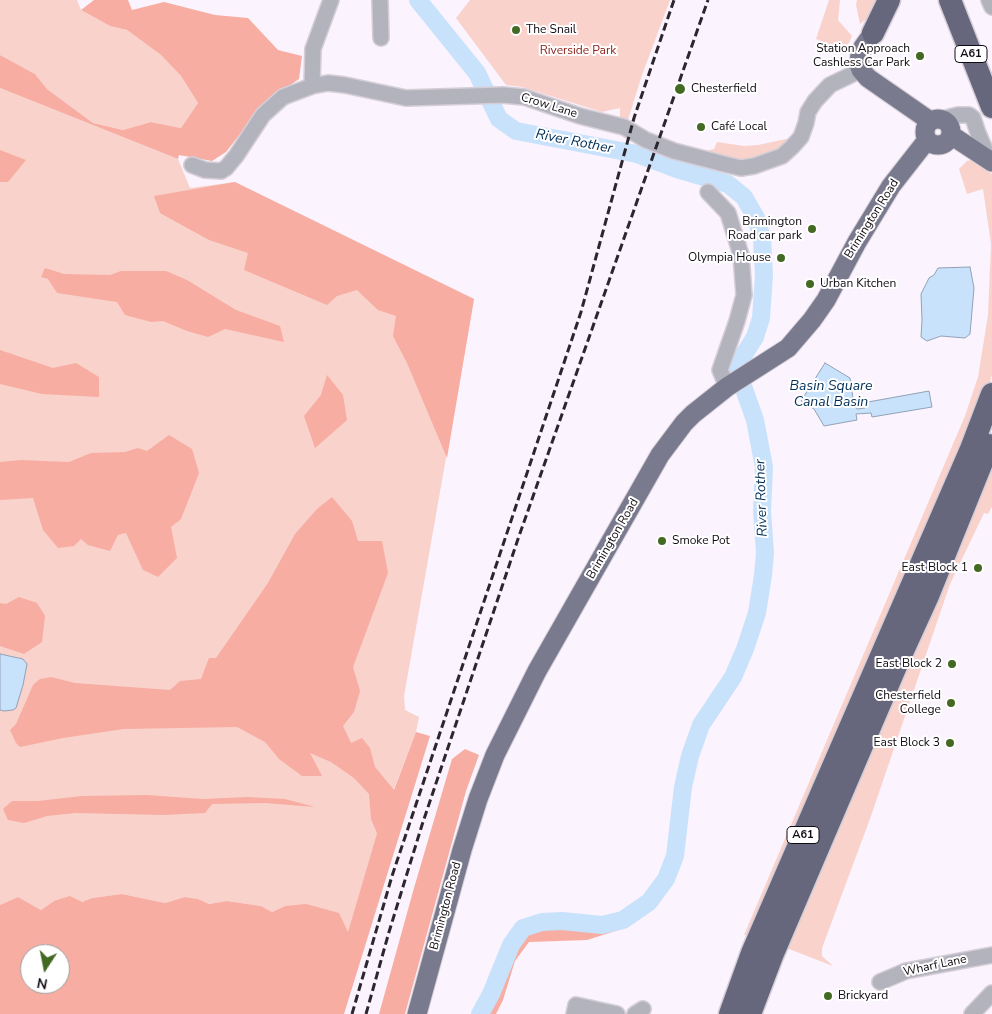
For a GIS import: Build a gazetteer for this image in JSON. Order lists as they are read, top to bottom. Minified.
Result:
{"streets":{"highway":["A61"],"main road":["Brimington Road"],"street":["Crow Lane","Wharf Lane"]},"water":["River Rother","Basin Square Canal Basin"],"parks":["Riverside Park"],"places":["The Snail","Station Approach Cashless Car Park","Chesterfield","Café Local","Brimington Road car park","Olympia House","Urban Kitchen","Smoke Pot","East Block 1","East Block 2","Chesterfield College","East Block 3","Brickyard"],"north":"bottom"}
